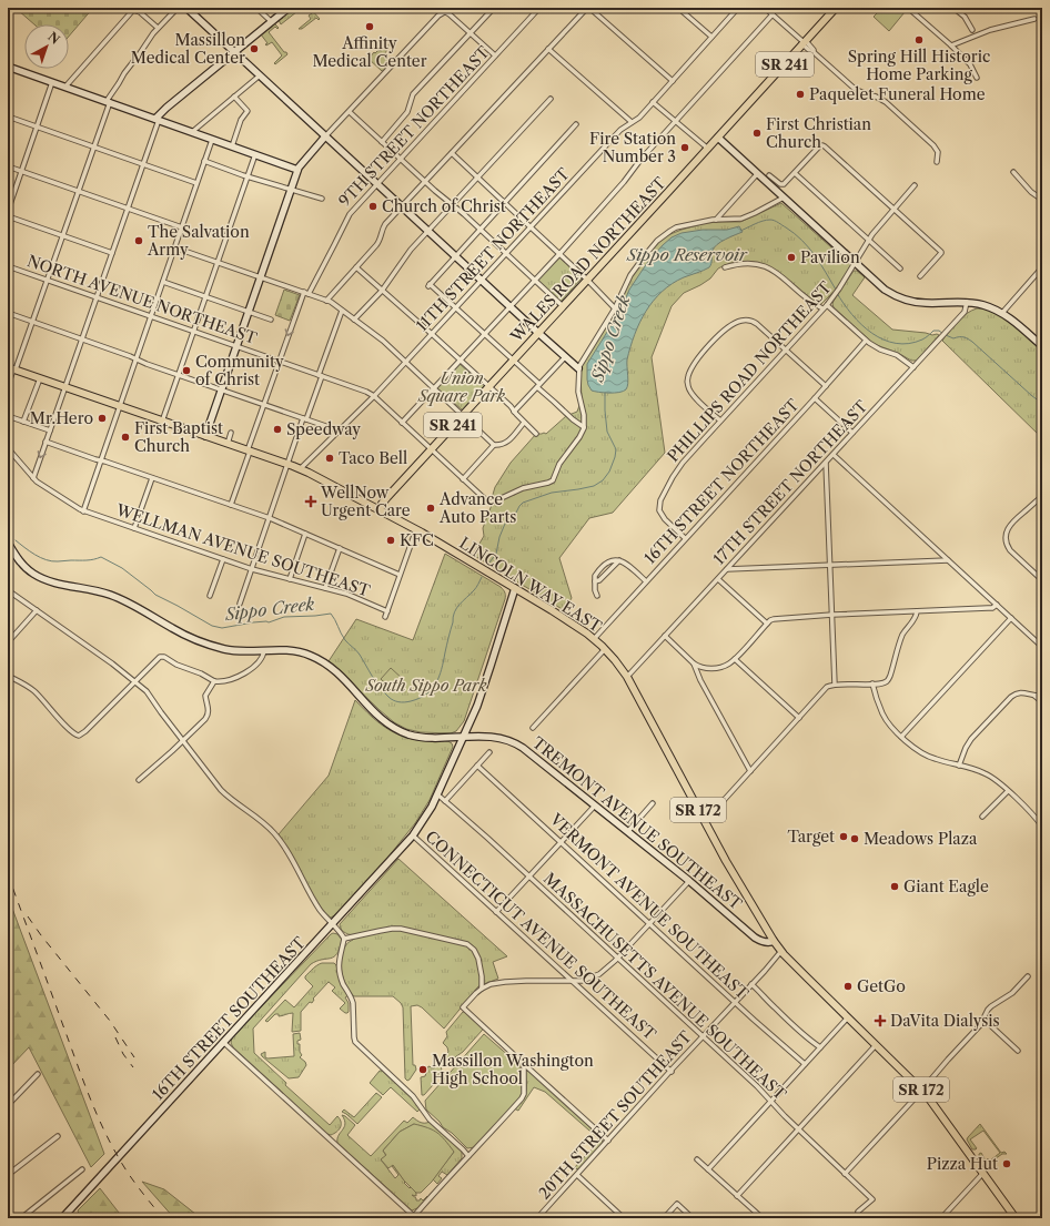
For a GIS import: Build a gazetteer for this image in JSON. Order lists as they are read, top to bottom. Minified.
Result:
{"streets":{"main road":["SR 241","WALES ROAD NORTHEAST","LINCOLN WAY EAST","SR 172"],"street":["9TH STREET NORTHEAST","11TH STREET NORTHEAST","NORTH AVENUE NORTHEAST","PHILLIPS ROAD NORTHEAST","16TH STREET NORTHEAST","17TH STREET NORTHEAST","WELLMAN AVENUE SOUTHEAST","TREMONT AVENUE SOUTHEAST","VERMONT AVENUE SOUTHEAST","CONNECTICUT AVENUE SOUTHEAST","MASSACHUSETTS AVENUE SOUTHEAST","16TH STREET SOUTHEAST","20TH STREET SOUTHEAST"]},"crossings":[["9TH STREET NORTHEAST","NORTH AVENUE NORTHEAST"],["9TH STREET NORTHEAST","LINCOLN WAY EAST"],["11TH STREET NORTHEAST","NORTH AVENUE NORTHEAST"],["11TH STREET NORTHEAST","LINCOLN WAY EAST"],["WALES ROAD NORTHEAST","NORTH AVENUE NORTHEAST"],["WALES ROAD NORTHEAST","LINCOLN WAY EAST"],["PHILLIPS ROAD NORTHEAST","16TH STREET NORTHEAST"],["16TH STREET NORTHEAST","LINCOLN WAY EAST"],["17TH STREET NORTHEAST","LINCOLN WAY EAST"],["LINCOLN WAY EAST","TREMONT AVENUE SOUTHEAST"],["LINCOLN WAY EAST","16TH STREET SOUTHEAST"],["LINCOLN WAY EAST","20TH STREET SOUTHEAST"],["TREMONT AVENUE SOUTHEAST","16TH STREET SOUTHEAST"],["VERMONT AVENUE SOUTHEAST","20TH STREET SOUTHEAST"],["CONNECTICUT AVENUE SOUTHEAST","16TH STREET SOUTHEAST"],["CONNECTICUT AVENUE SOUTHEAST","20TH STREET SOUTHEAST"],["MASSACHUSETTS AVENUE SOUTHEAST","16TH STREET SOUTHEAST"],["MASSACHUSETTS AVENUE SOUTHEAST","20TH STREET SOUTHEAST"]],"water":["Sippo Reservoir","Sippo Creek"],"parks":["Union Square Park","South Sippo Park"],"places":{"other":["Affinity Medical Center","Spring Hill Historic Home Parking","Massillon Medical Center","Paquelet Funeral Home","First Christian Church","Fire Station Number 3","Church of Christ","The Salvation Army","Pavilion","Community of Christ","Mr.Hero","Speedway","First Baptist Church","Taco Bell","Advance Auto Parts","KFC","Target","Meadows Plaza","Giant Eagle","GetGo","Massillon Washington High School","Pizza Hut"],"health":["WellNow Urgent Care","DaVita Dialysis"]},"north":"top right"}
